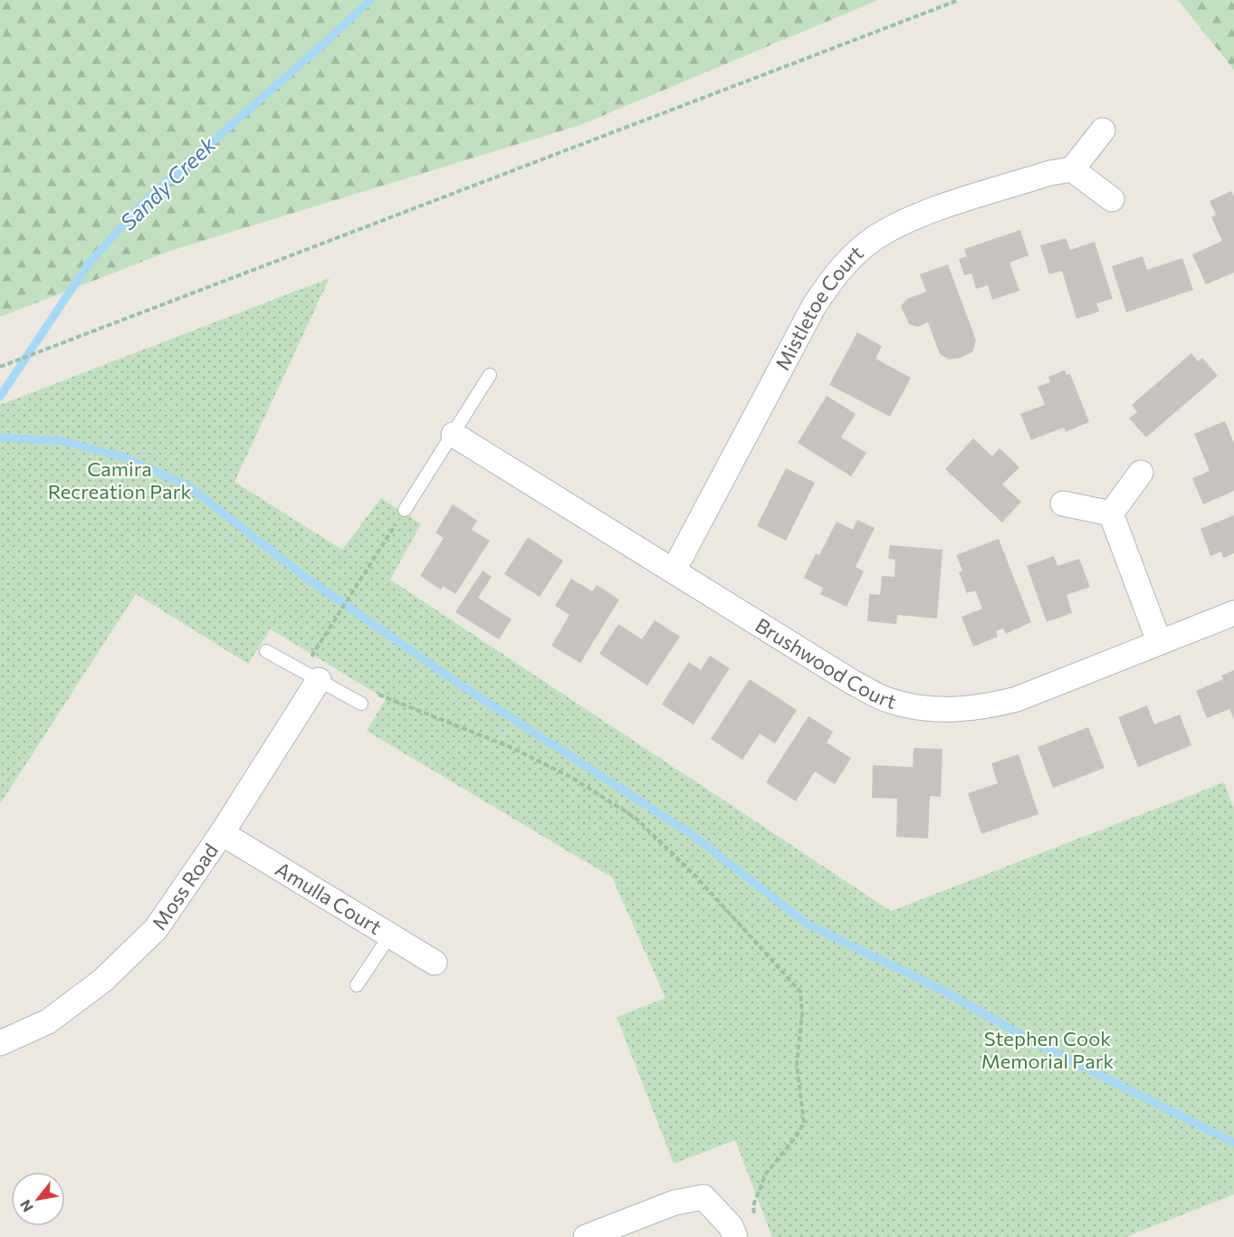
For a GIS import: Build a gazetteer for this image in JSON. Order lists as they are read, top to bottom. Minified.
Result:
{"streets":{"street":["Mistletoe Court","Brushwood Court","Moss Road","Amulla Court"]},"crossings":[["Mistletoe Court","Brushwood Court"],["Moss Road","Amulla Court"]],"water":["Sandy Creek"],"parks":["Camira Recreation Park","Stephen Cook Memorial Park"],"north":"bottom left"}
